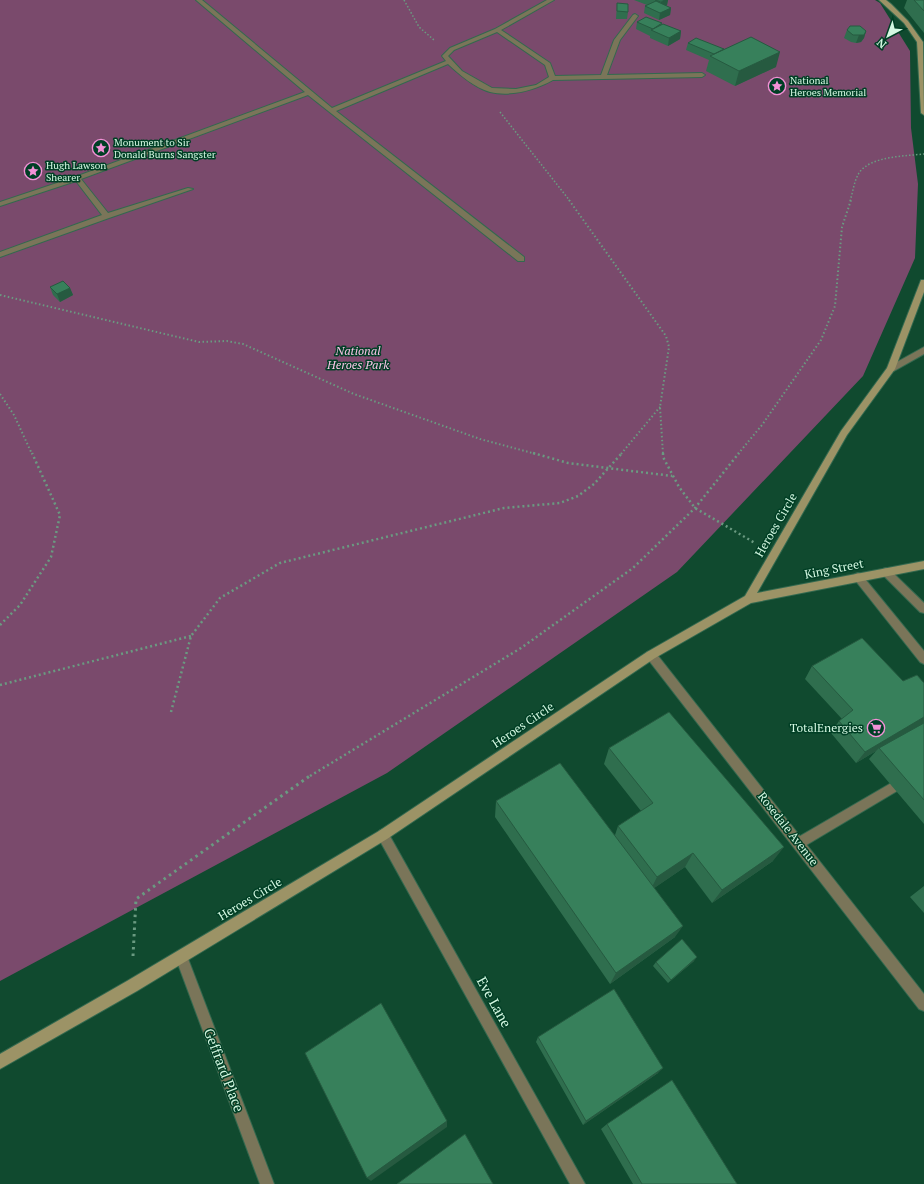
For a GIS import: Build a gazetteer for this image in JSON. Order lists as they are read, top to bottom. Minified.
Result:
{"streets":{"main road":["Heroes Circle","King Street"],"street":["Rosedale Avenue","Eve Lane","Geffrard Place"]},"crossings":[["Heroes Circle","King Street"],["Heroes Circle","Rosedale Avenue"],["Heroes Circle","Eve Lane"],["Heroes Circle","Geffrard Place"]],"parks":["National Heroes Park"],"places":{"place":["National Heroes Memorial","Monument to Sir Donald Burns Sangster","Hugh Lawson Shearer"],"supermarket":["TotalEnergies"]},"north":"bottom left"}
